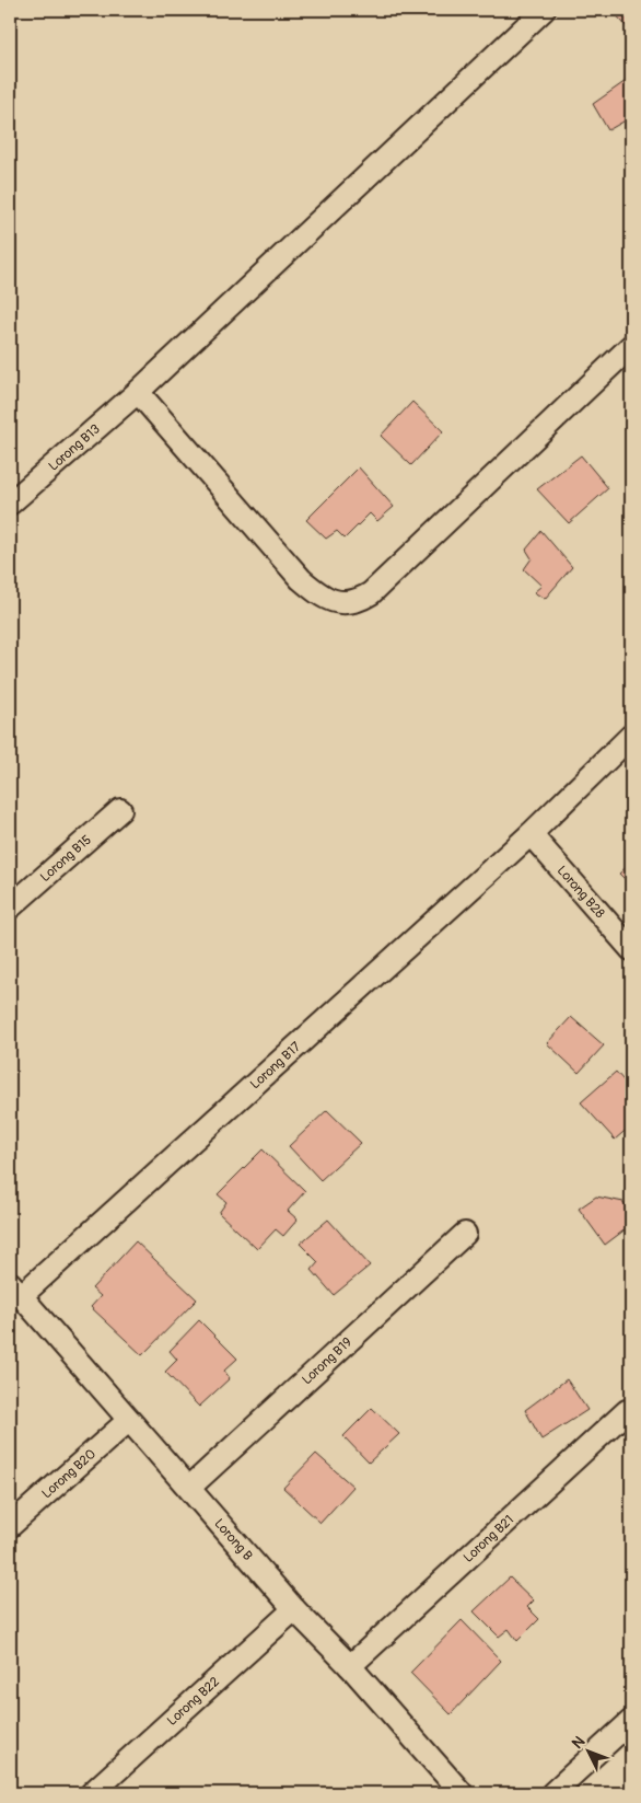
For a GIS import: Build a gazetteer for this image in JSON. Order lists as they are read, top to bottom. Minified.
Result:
{"streets":{"street":["Lorong B13","Lorong B15","Lorong B28","Lorong B17","Lorong B19","Lorong B20","Lorong B21","Lorong B","Lorong B22"]},"crossings":[["Lorong B28","Lorong B17"],["Lorong B17","Lorong B"],["Lorong B19","Lorong B"],["Lorong B20","Lorong B"],["Lorong B21","Lorong B"],["Lorong B","Lorong B22"]],"north":"top left"}
